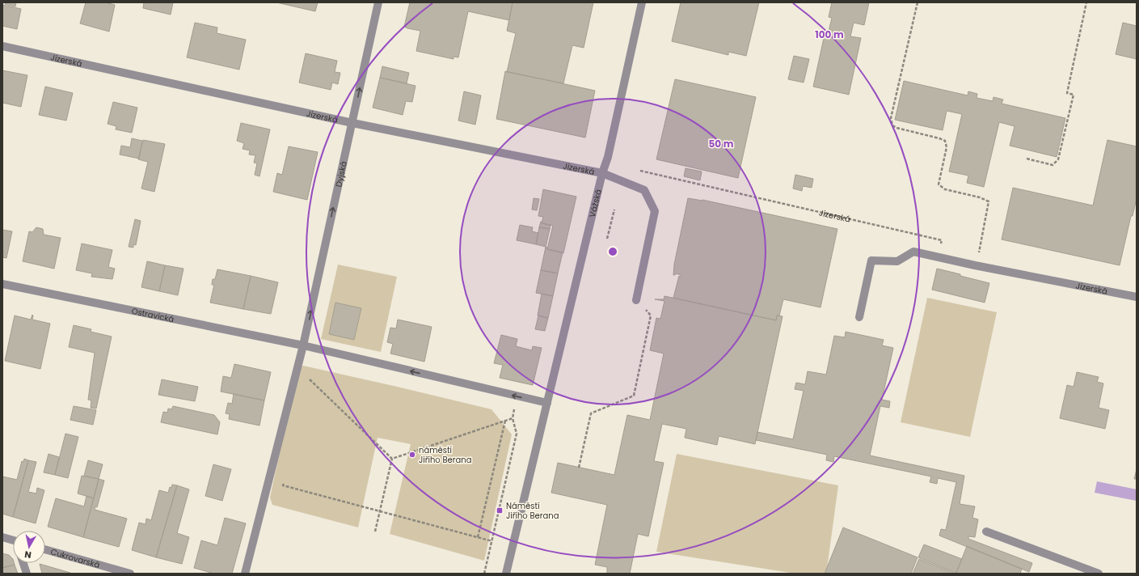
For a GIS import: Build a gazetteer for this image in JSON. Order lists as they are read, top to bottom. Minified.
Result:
{"streets":{"street":["Jizerská","Dyjská","Vážská","Ostravická","Cukrovarská"]},"crossings":[["Jizerská","Dyjská"],["Jizerská","Vážská"],["Dyjská","Ostravická"]],"one_way":["Dyjská"],"places":{"other":["náměstí Jiřího Berana"],"transit":["Náměstí Jiřího Berana"]},"north":"bottom","rings":["100 m","50 m"]}
